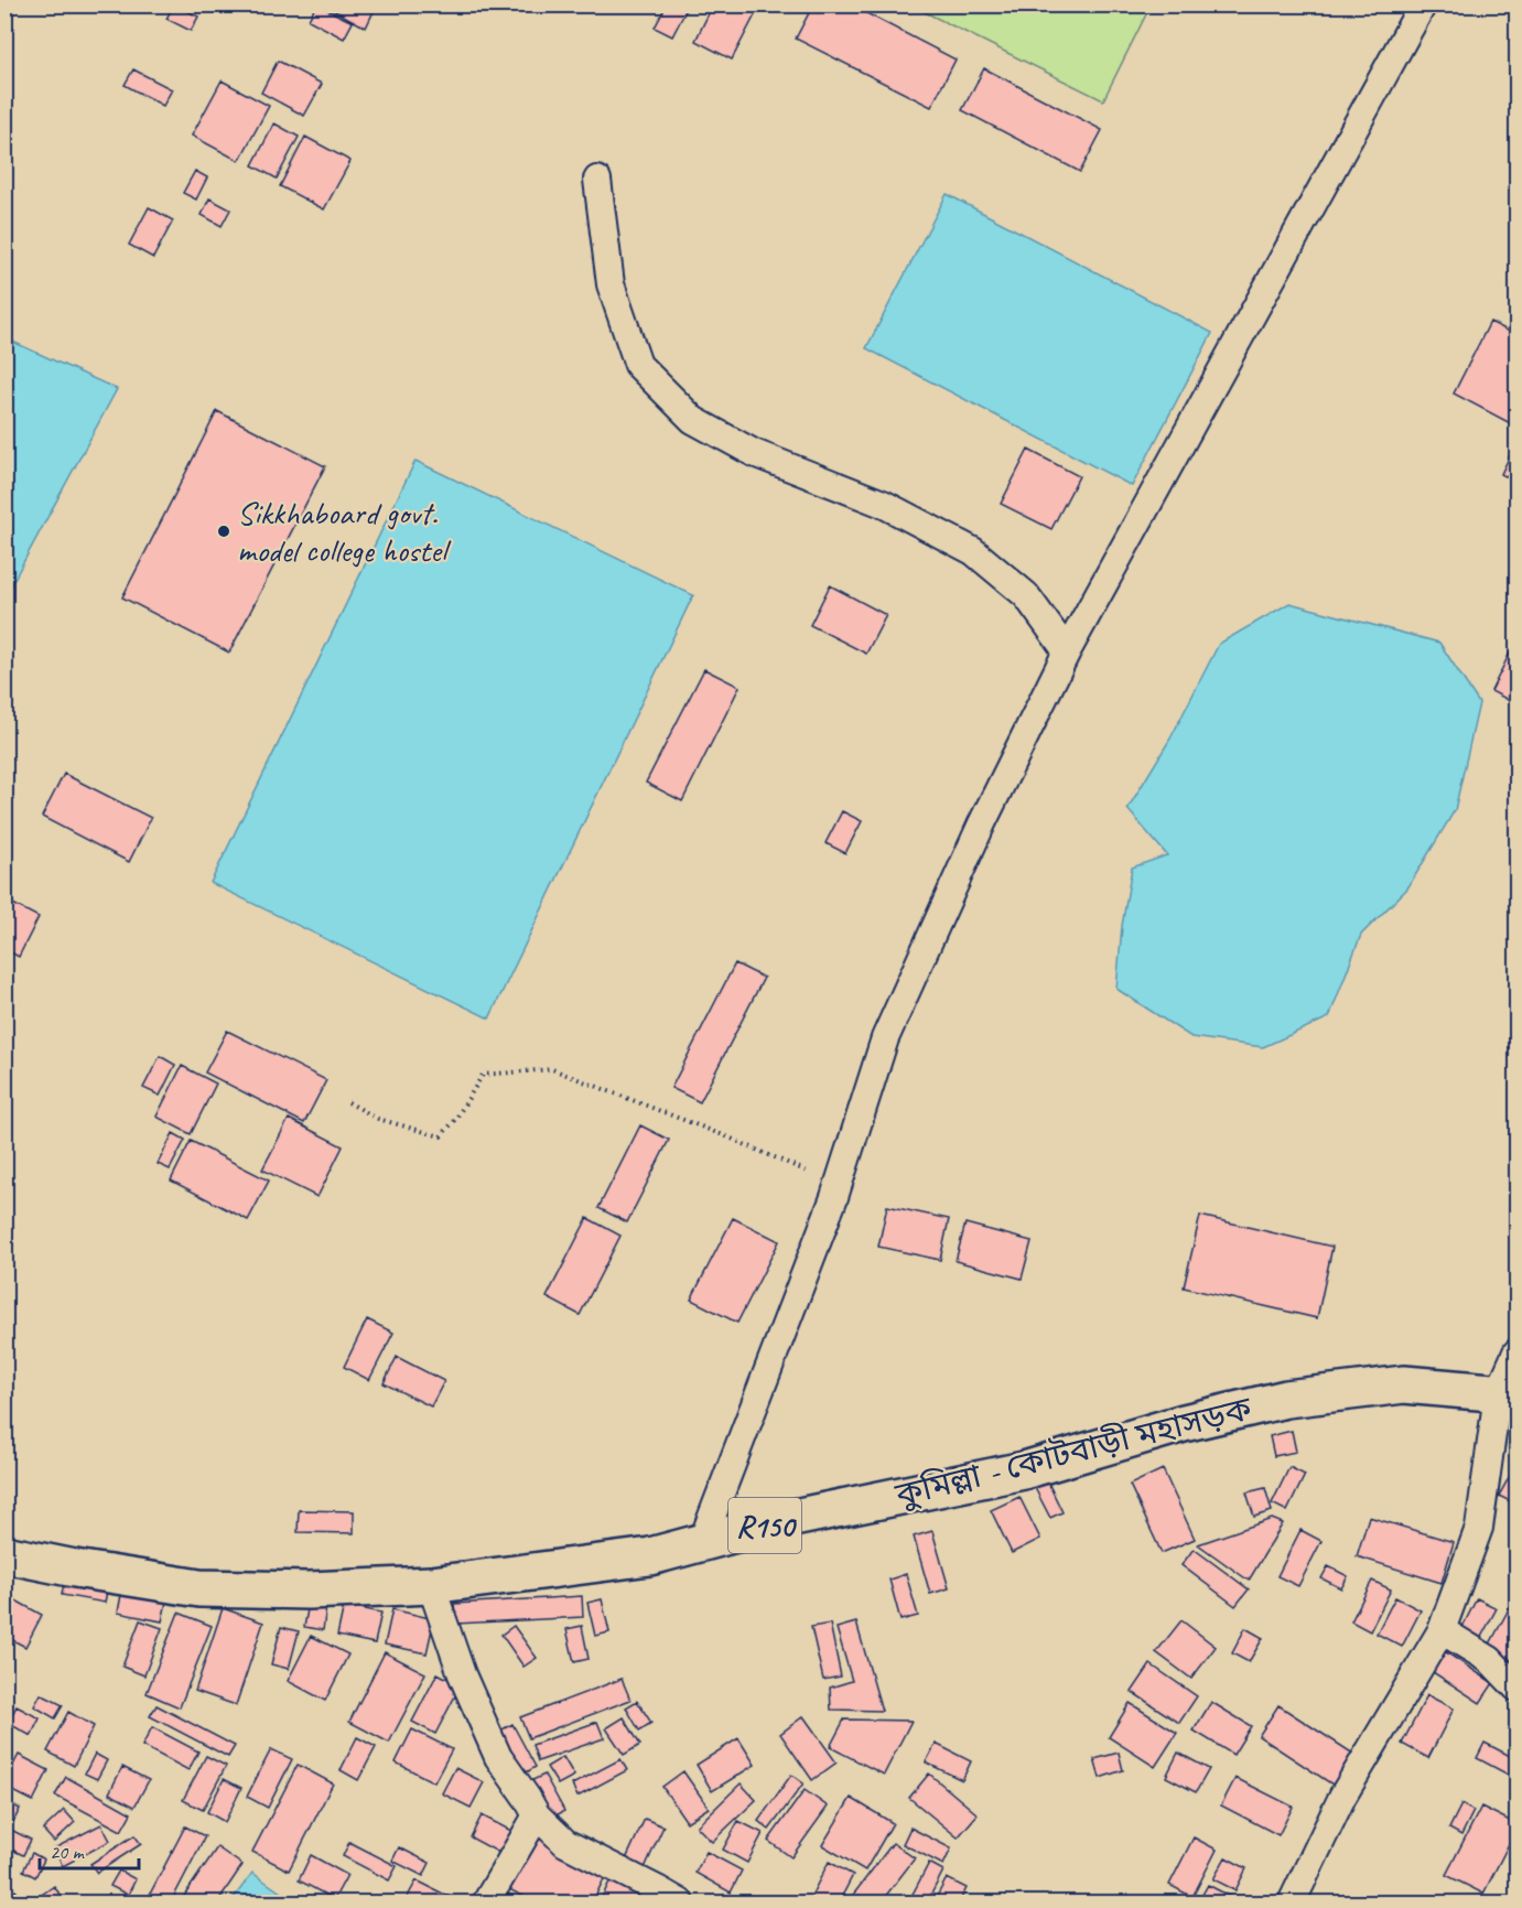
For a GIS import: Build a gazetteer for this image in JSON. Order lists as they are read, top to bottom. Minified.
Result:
{"streets":{"main road":["কুমিল্লা - কোটবাড়ী মহাসড়ক","R150"]},"places":["Sikkhaboard govt. model college hostel"],"scale_bar":"20 m"}
